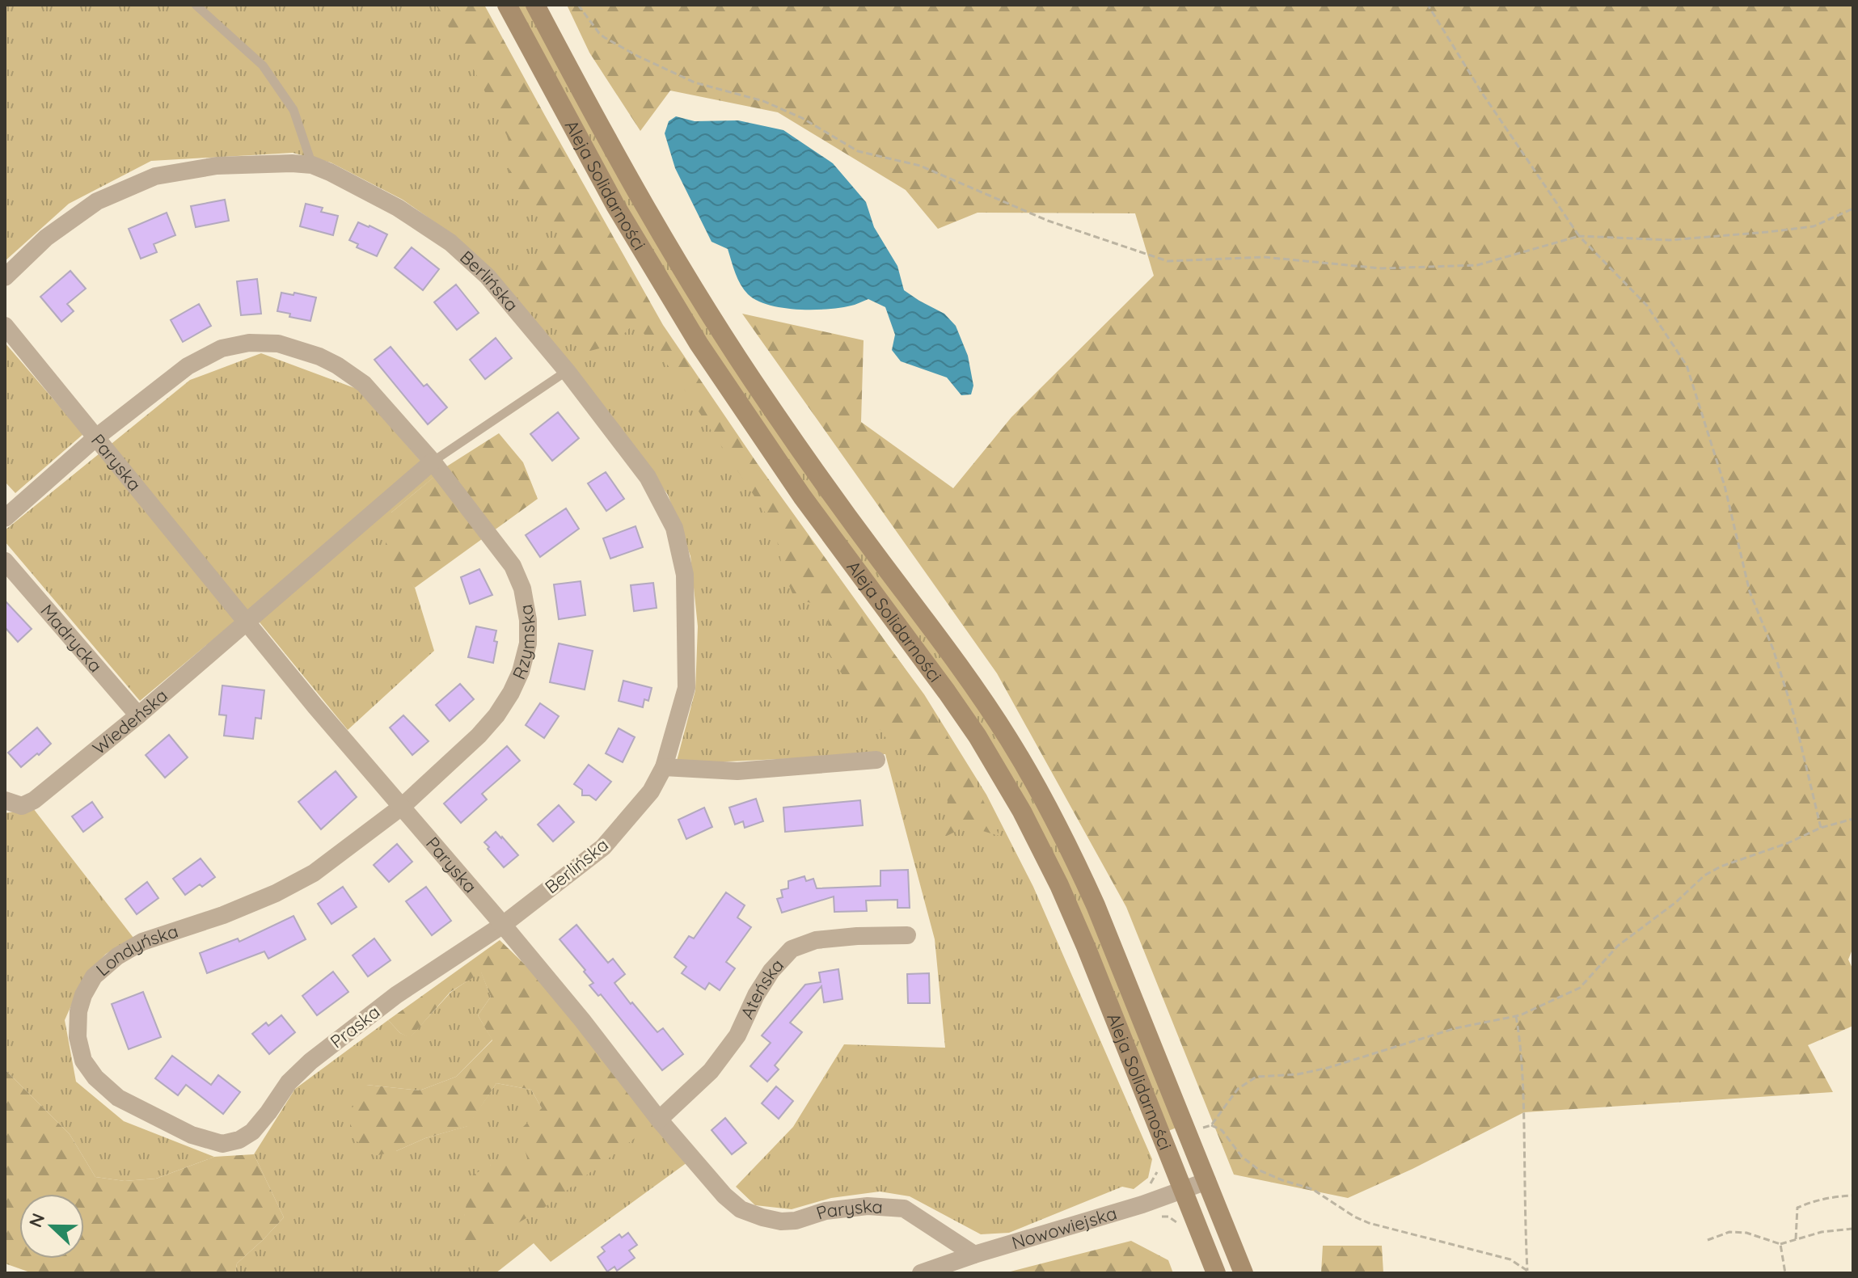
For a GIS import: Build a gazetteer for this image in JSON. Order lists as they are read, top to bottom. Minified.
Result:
{"streets":{"main road":["Aleja Solidarności"],"street":["Berlińska","Paryska","Madrycka","Rzymska","Wiedeńska","Londyńska","Ateńska","Praska","Nowowiejska"]},"crossings":[["Aleja Solidarności","Nowowiejska"],["Berlińska","Paryska"],["Berlińska","Praska"],["Paryska","Rzymska"],["Paryska","Wiedeńska"],["Paryska","Londyńska"],["Paryska","Ateńska"],["Paryska","Praska"],["Paryska","Nowowiejska"],["Madrycka","Wiedeńska"],["Rzymska","Londyńska"],["Londyńska","Praska"]],"north":"left"}
